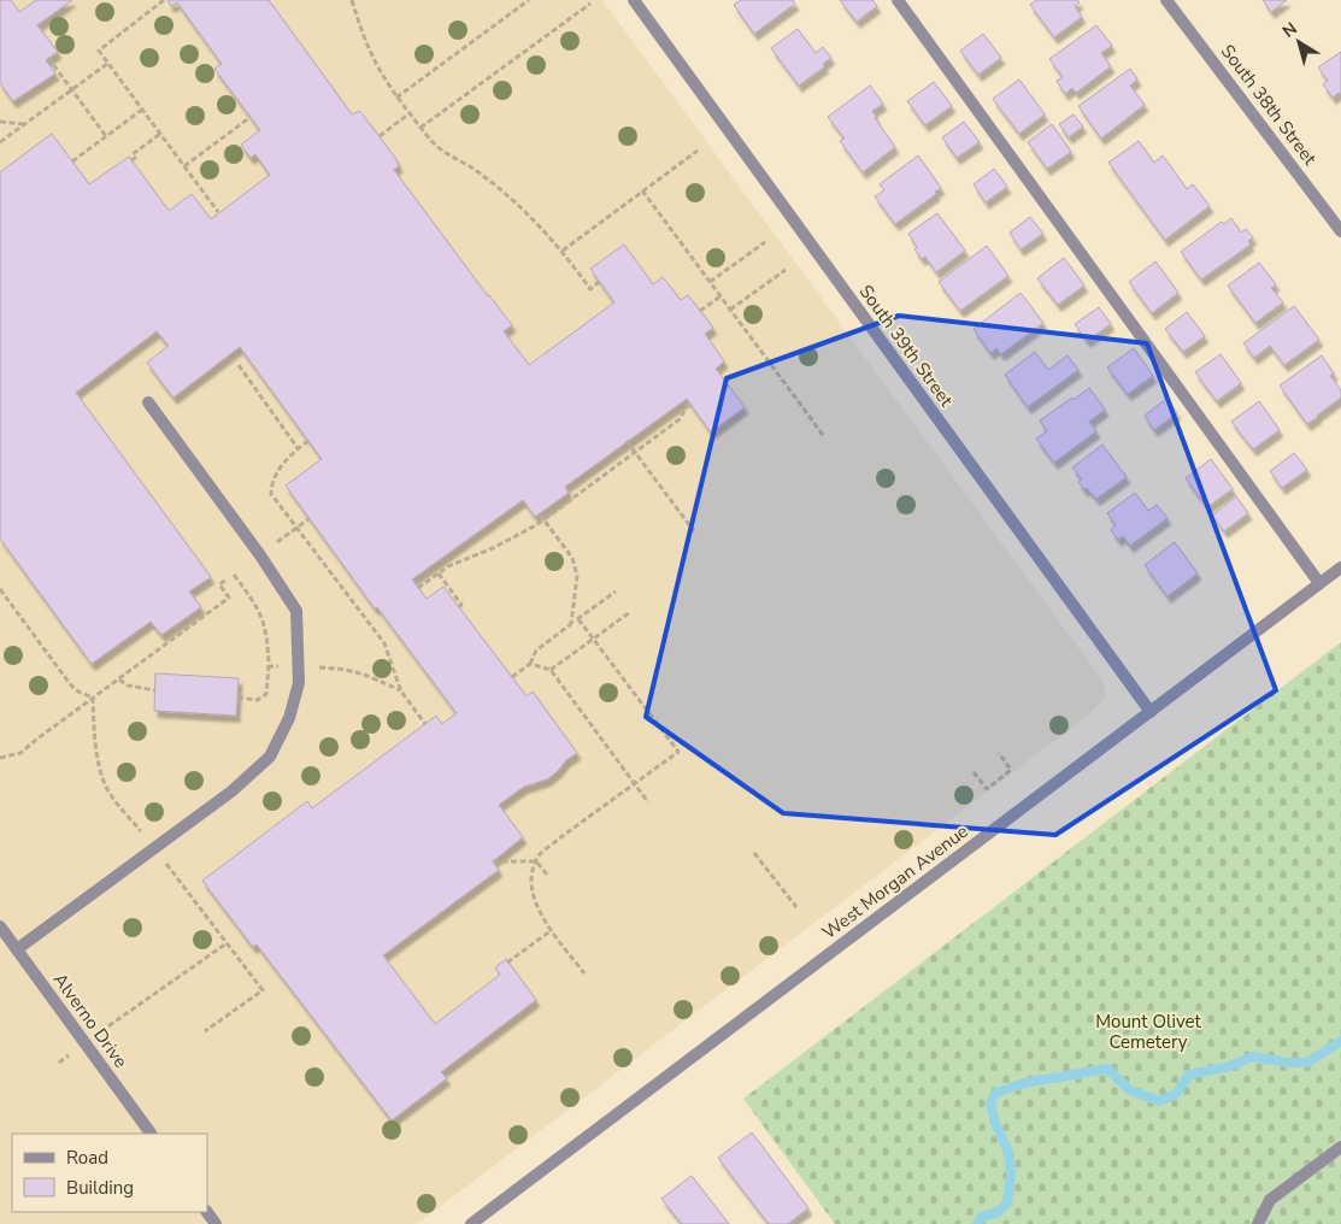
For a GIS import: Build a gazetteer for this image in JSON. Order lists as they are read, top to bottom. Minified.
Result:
{"streets":{"street":["South 38th Street","South 39th Street","West Morgan Avenue","Alverno Drive"]},"crossings":[["South 39th Street","West Morgan Avenue"]],"parks":["Mount Olivet Cemetery"],"legend":["Road","Building"],"north":"top left"}
